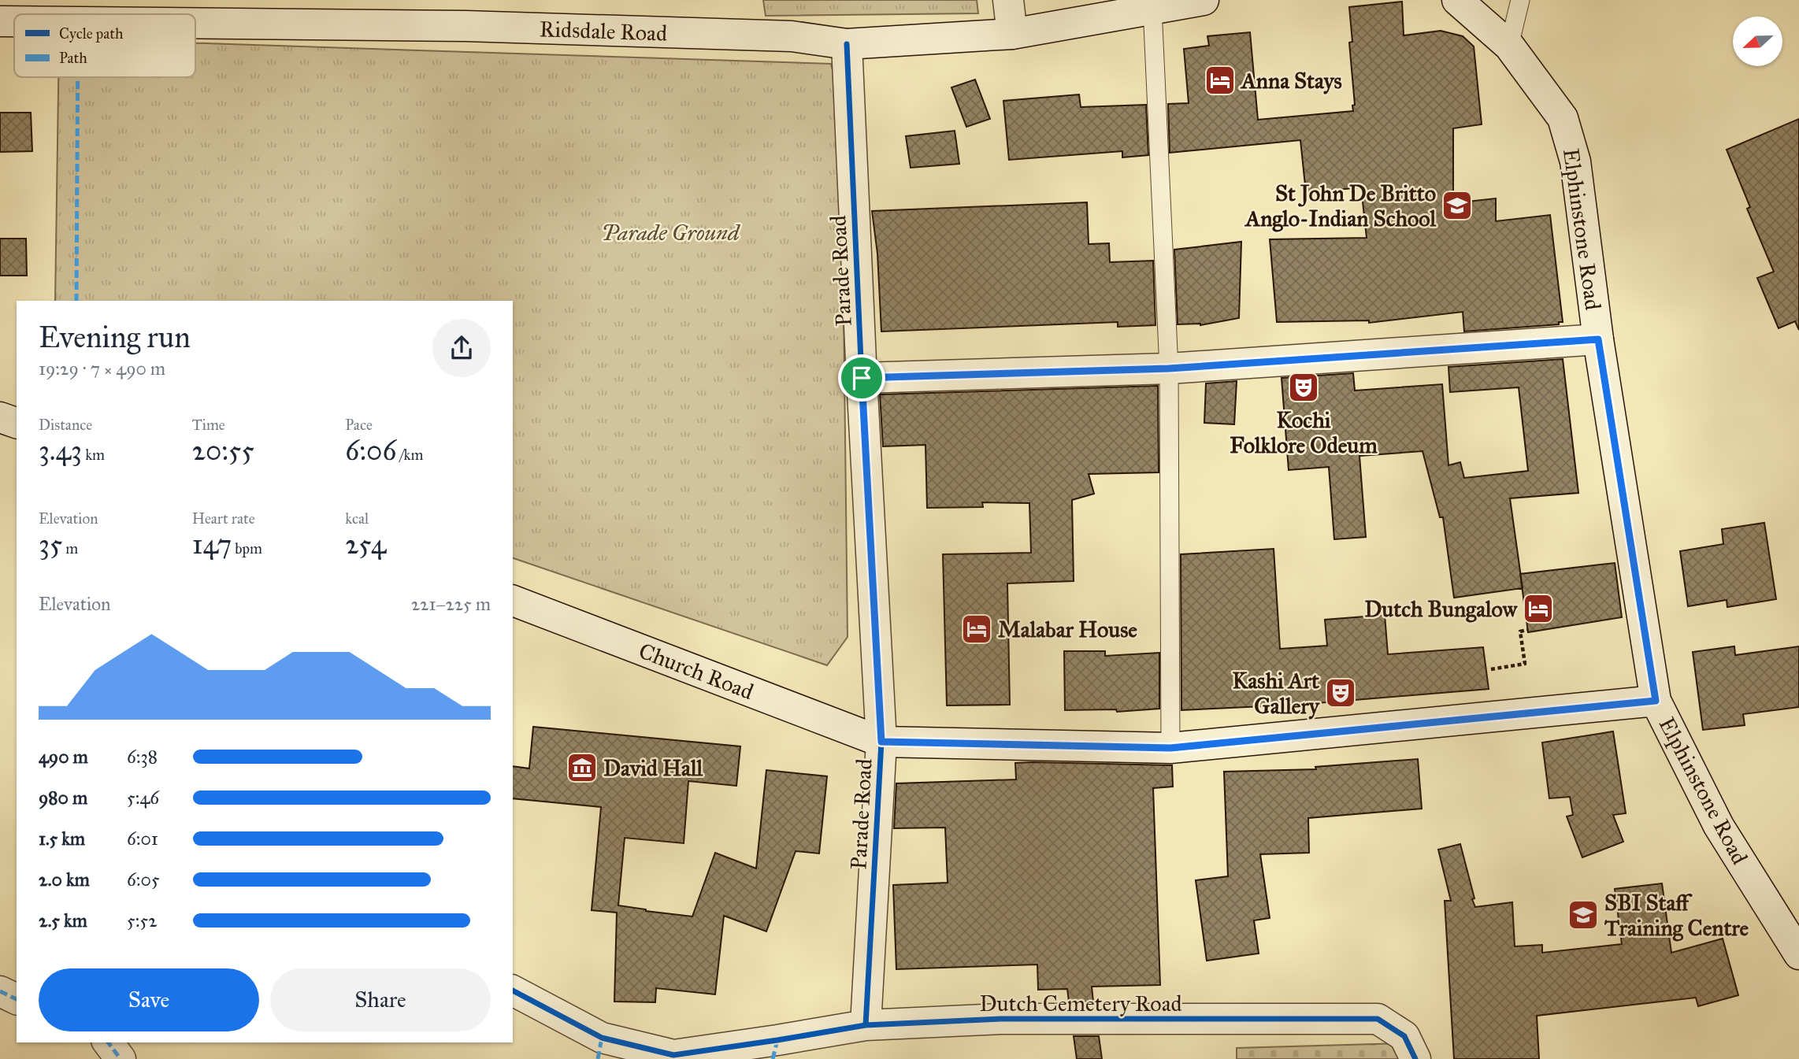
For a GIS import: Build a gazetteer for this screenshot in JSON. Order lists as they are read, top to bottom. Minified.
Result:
{"streets":{"main road":["Ridsdale Road","Elphinstone Road","Parade Road","Church Road","Dutch Cemetery Road"]},"crossings":[["Ridsdale Road","Parade Road"],["Elphinstone Road","Church Road"],["Parade Road","Church Road"],["Parade Road","Dutch Cemetery Road"]],"parks":["Parade Ground"],"places":{"hotel":["Anna Stays","Dutch Bungalow","Malabar House"],"school or university":["St John De Britto Anglo-Indian School","SBI Staff Training Centre"],"theatre":["Kochi Folklore Odeum","Kashi Art Gallery"],"museum":["David Hall"]},"legend":["Cycle path","Path"],"north":"left","page":{"heading":["Evening run","19:29 · 7 × 490 m"],"stats":[["Distance","3.43 km"],["Time","20:55"],["Pace","6:06 /km"],["Elevation","35 m"],["Heart rate","147 bpm"],["kcal","254"]],"chart":["Elevation","221–225 m"],"list":[{"name":"490 m","note":"6:38"},{"name":"980 m","note":"5:46"},{"name":"1.5 km","note":"6:01"},{"name":"2.0 km","note":"6:05"},{"name":"2.5 km","note":"5:52"}],"buttons":["Save","Share"]}}
